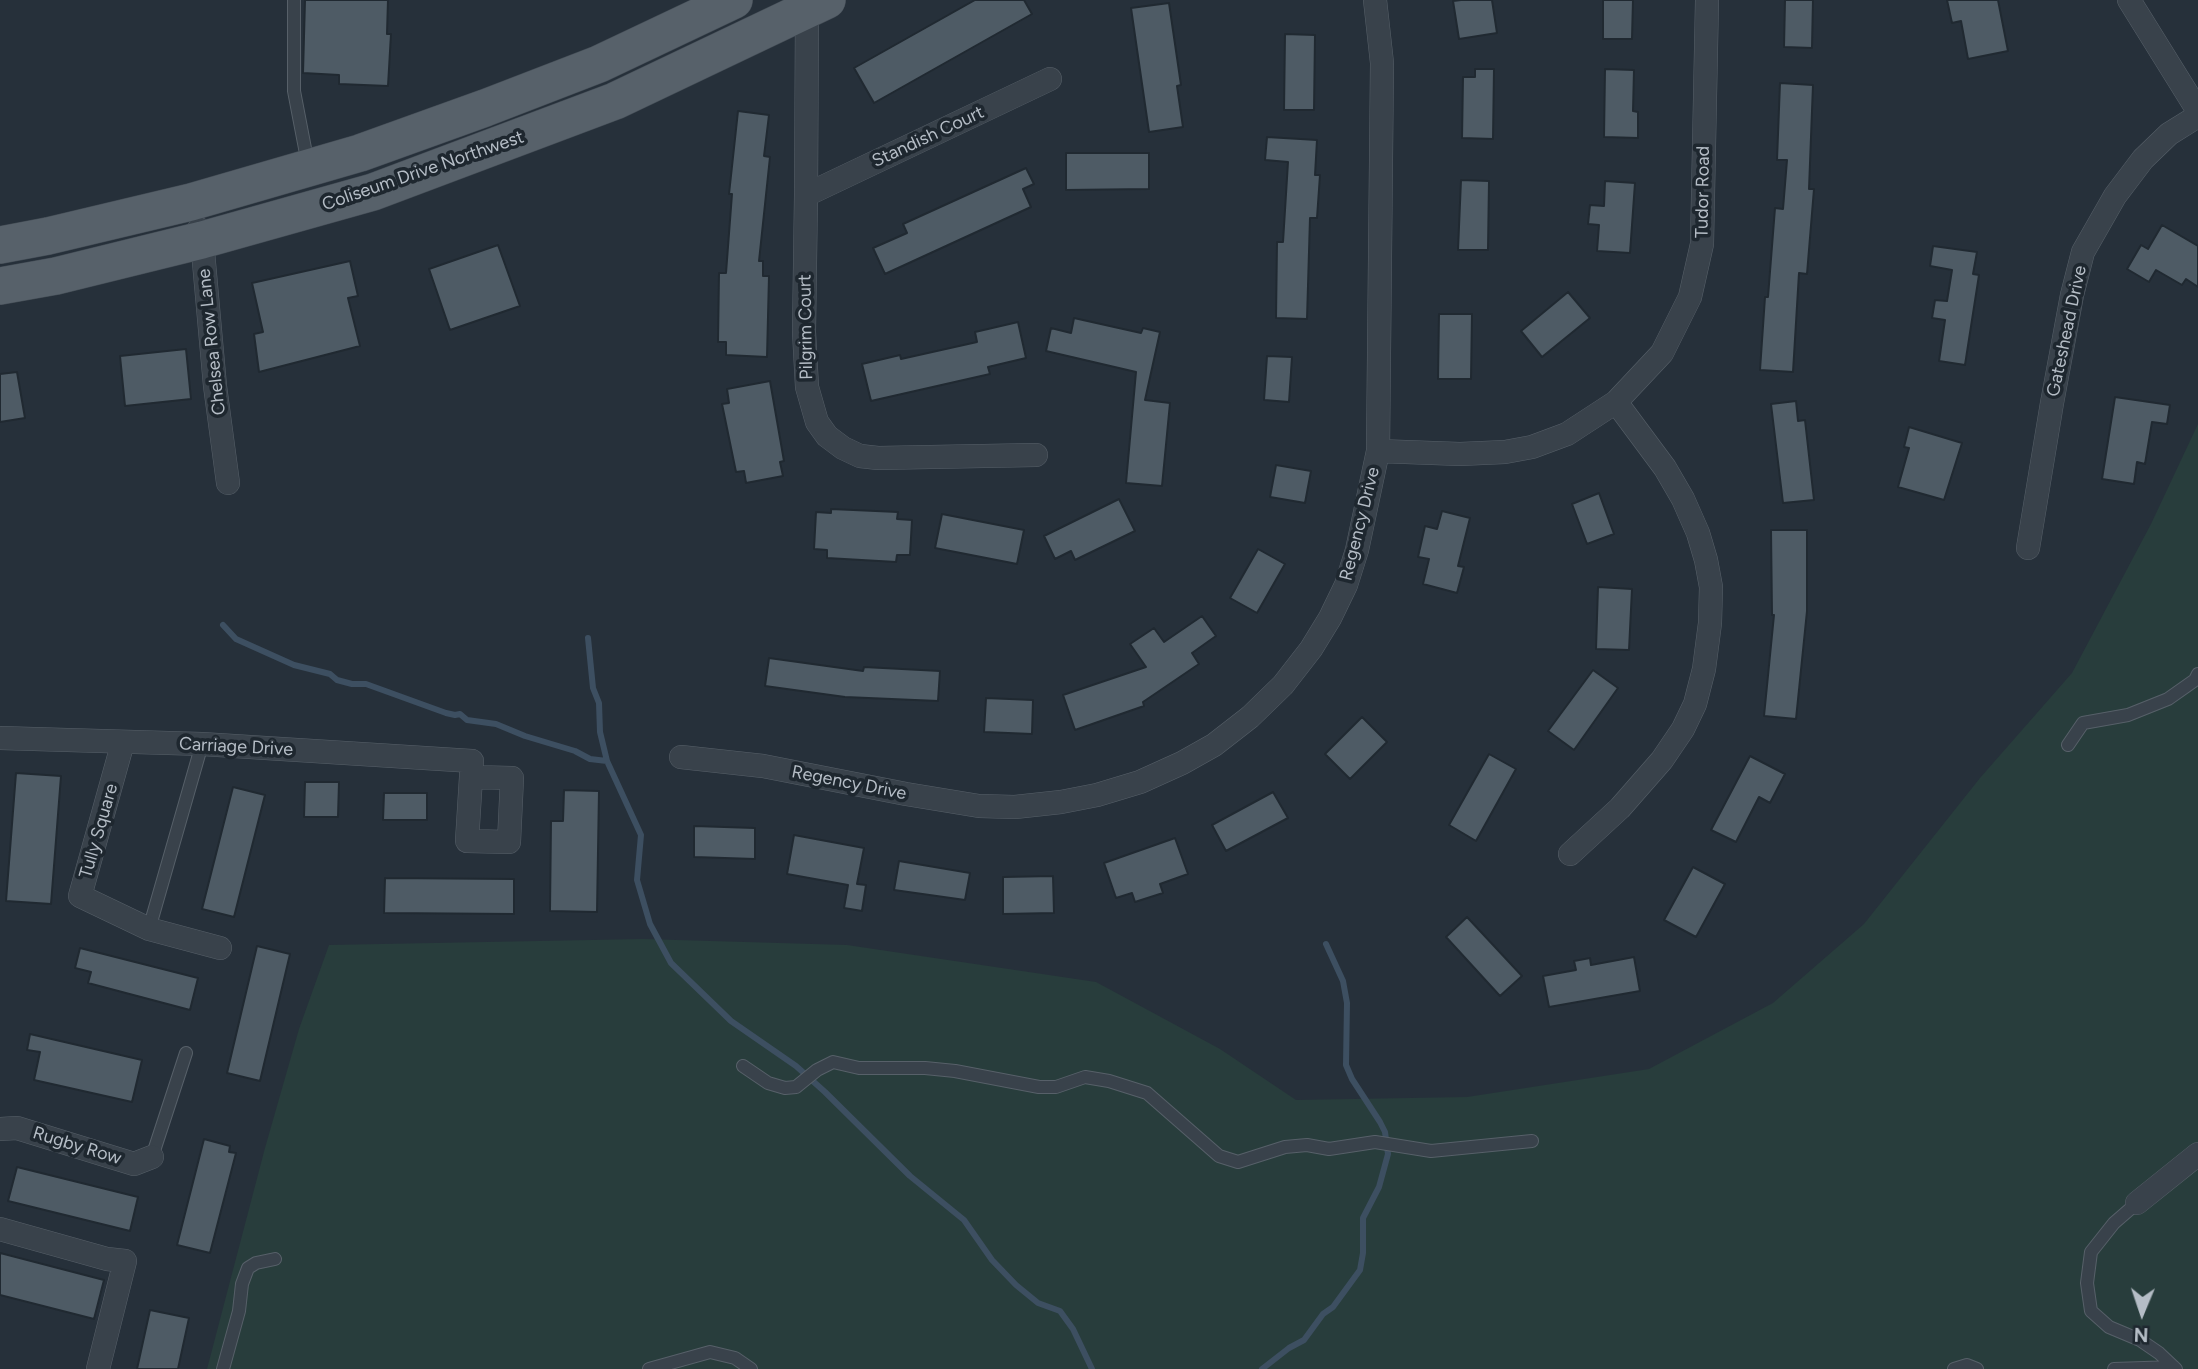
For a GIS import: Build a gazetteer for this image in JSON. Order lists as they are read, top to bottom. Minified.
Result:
{"streets":{"main road":["Coliseum Drive Northwest"],"street":["Standish Court","Tudor Road","Pilgrim Court","Gateshead Drive","Chelsea Row Lane","Regency Drive","Carriage Drive","Tully Square","Rugby Row"]},"crossings":[["Standish Court","Pilgrim Court"],["Coliseum Drive Northwest","Pilgrim Court"],["Coliseum Drive Northwest","Chelsea Row Lane"],["Tudor Road","Regency Drive"],["Carriage Drive","Tully Square"]],"north":"bottom"}
